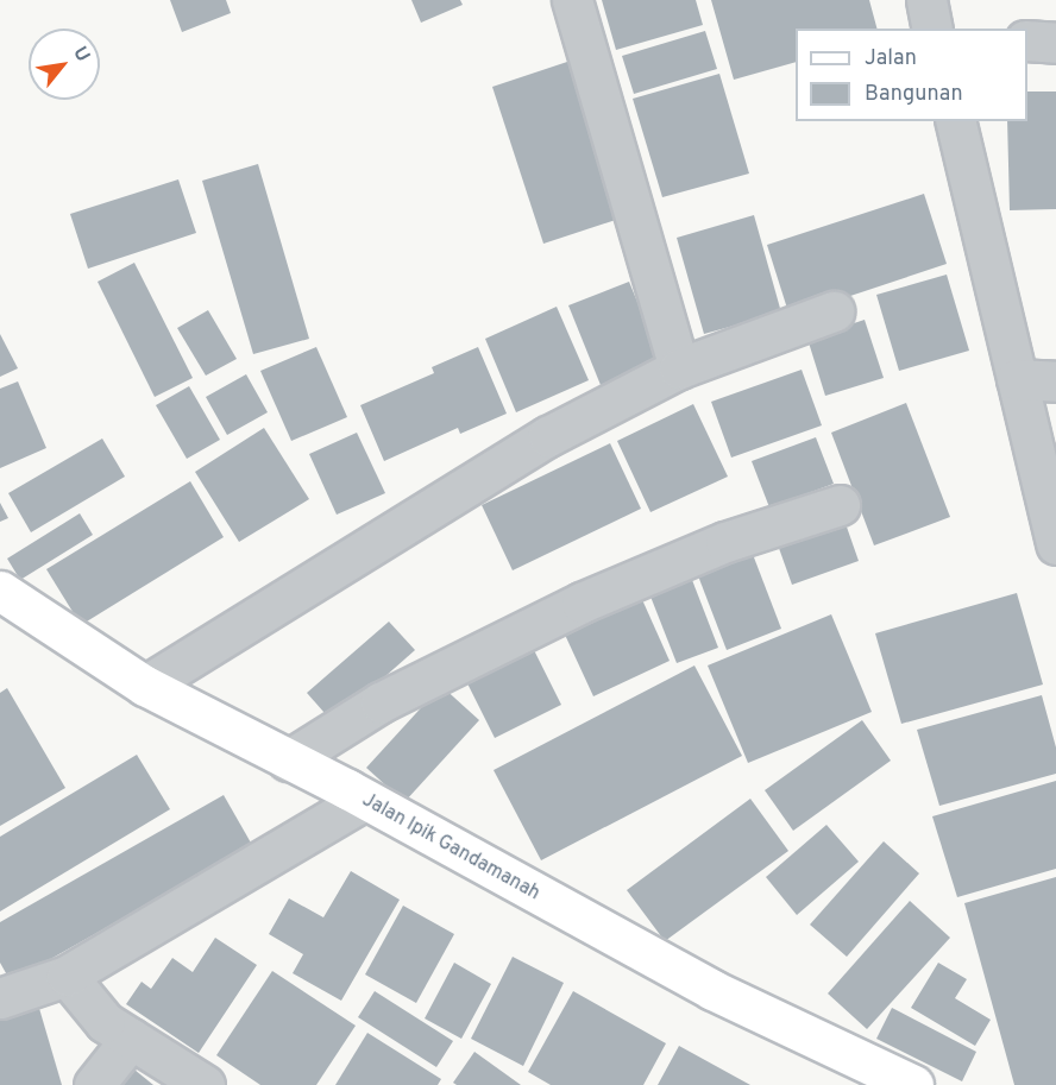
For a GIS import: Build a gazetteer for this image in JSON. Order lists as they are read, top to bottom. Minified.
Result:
{"streets":{"street":["Jalan Ipik Gandamanah"]},"legend":["Jalan","Bangunan"],"north":"top right"}
